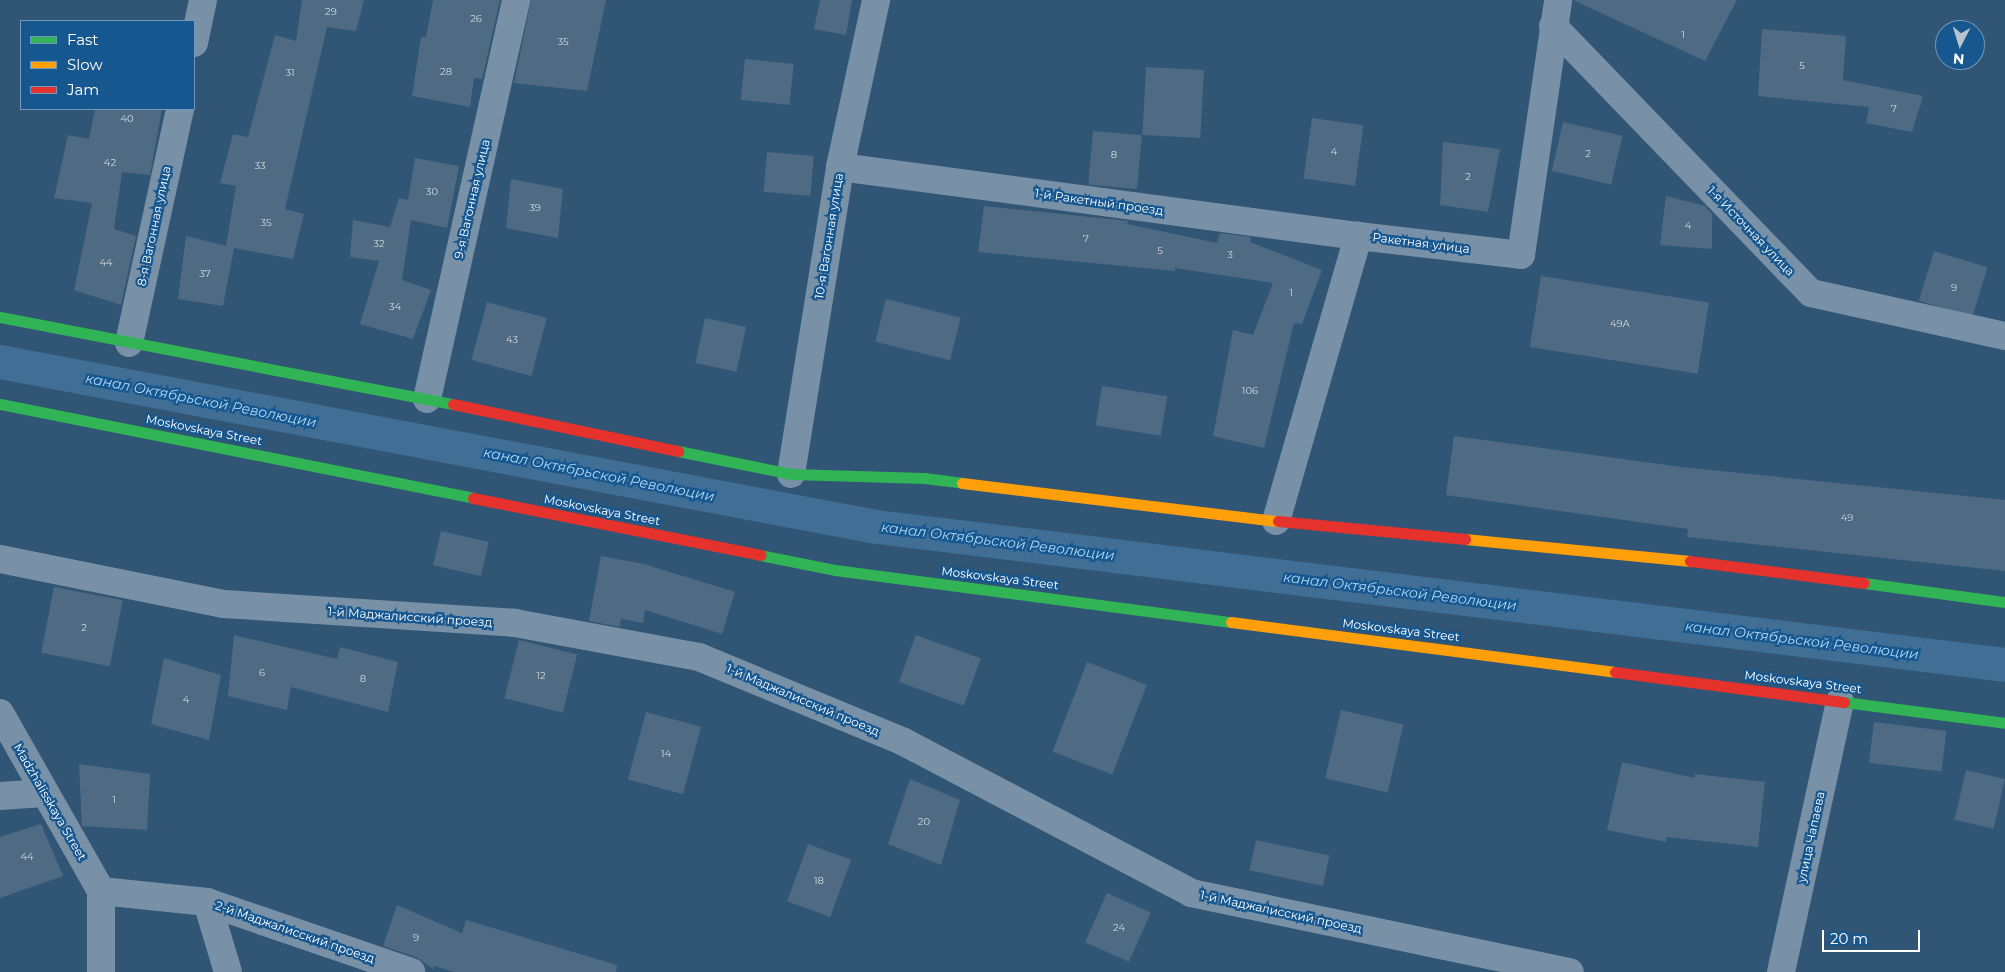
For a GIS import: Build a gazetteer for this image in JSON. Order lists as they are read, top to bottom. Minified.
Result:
{"streets":{"main road":["Moskovskaya Street"],"street":["9-я Вагонная улица","1-й Ракетный проезд","8-я Вагонная улица","1-я Источная улица","10-я Вагонная улица","Ракетная улица","1-й Маджалисский проезд","Madzhalisskaya Street","улица Чапаева","2-й Маджалисский проезд"]},"crossings":[["1-й Ракетный проезд","10-я Вагонная улица"],["1-й Ракетный проезд","Ракетная улица"],["1-я Источная улица","Ракетная улица"],["Moskovskaya Street","улица Чапаева"],["Madzhalisskaya Street","2-й Маджалисский проезд"]],"water":["канал Октябрьской Революции"],"house_numbers":["29","26","1","35","5","28","31","7","40","4","2","8","42","33","2","30","39","35","4","7","32","5","3","44","37","9","1","34","49А","43","106","49","2","6","12","8","4","14","1","20","44","18","24","9"],"legend":["Fast","Slow","Jam"],"scale_bar":"20 m","north":"bottom"}
